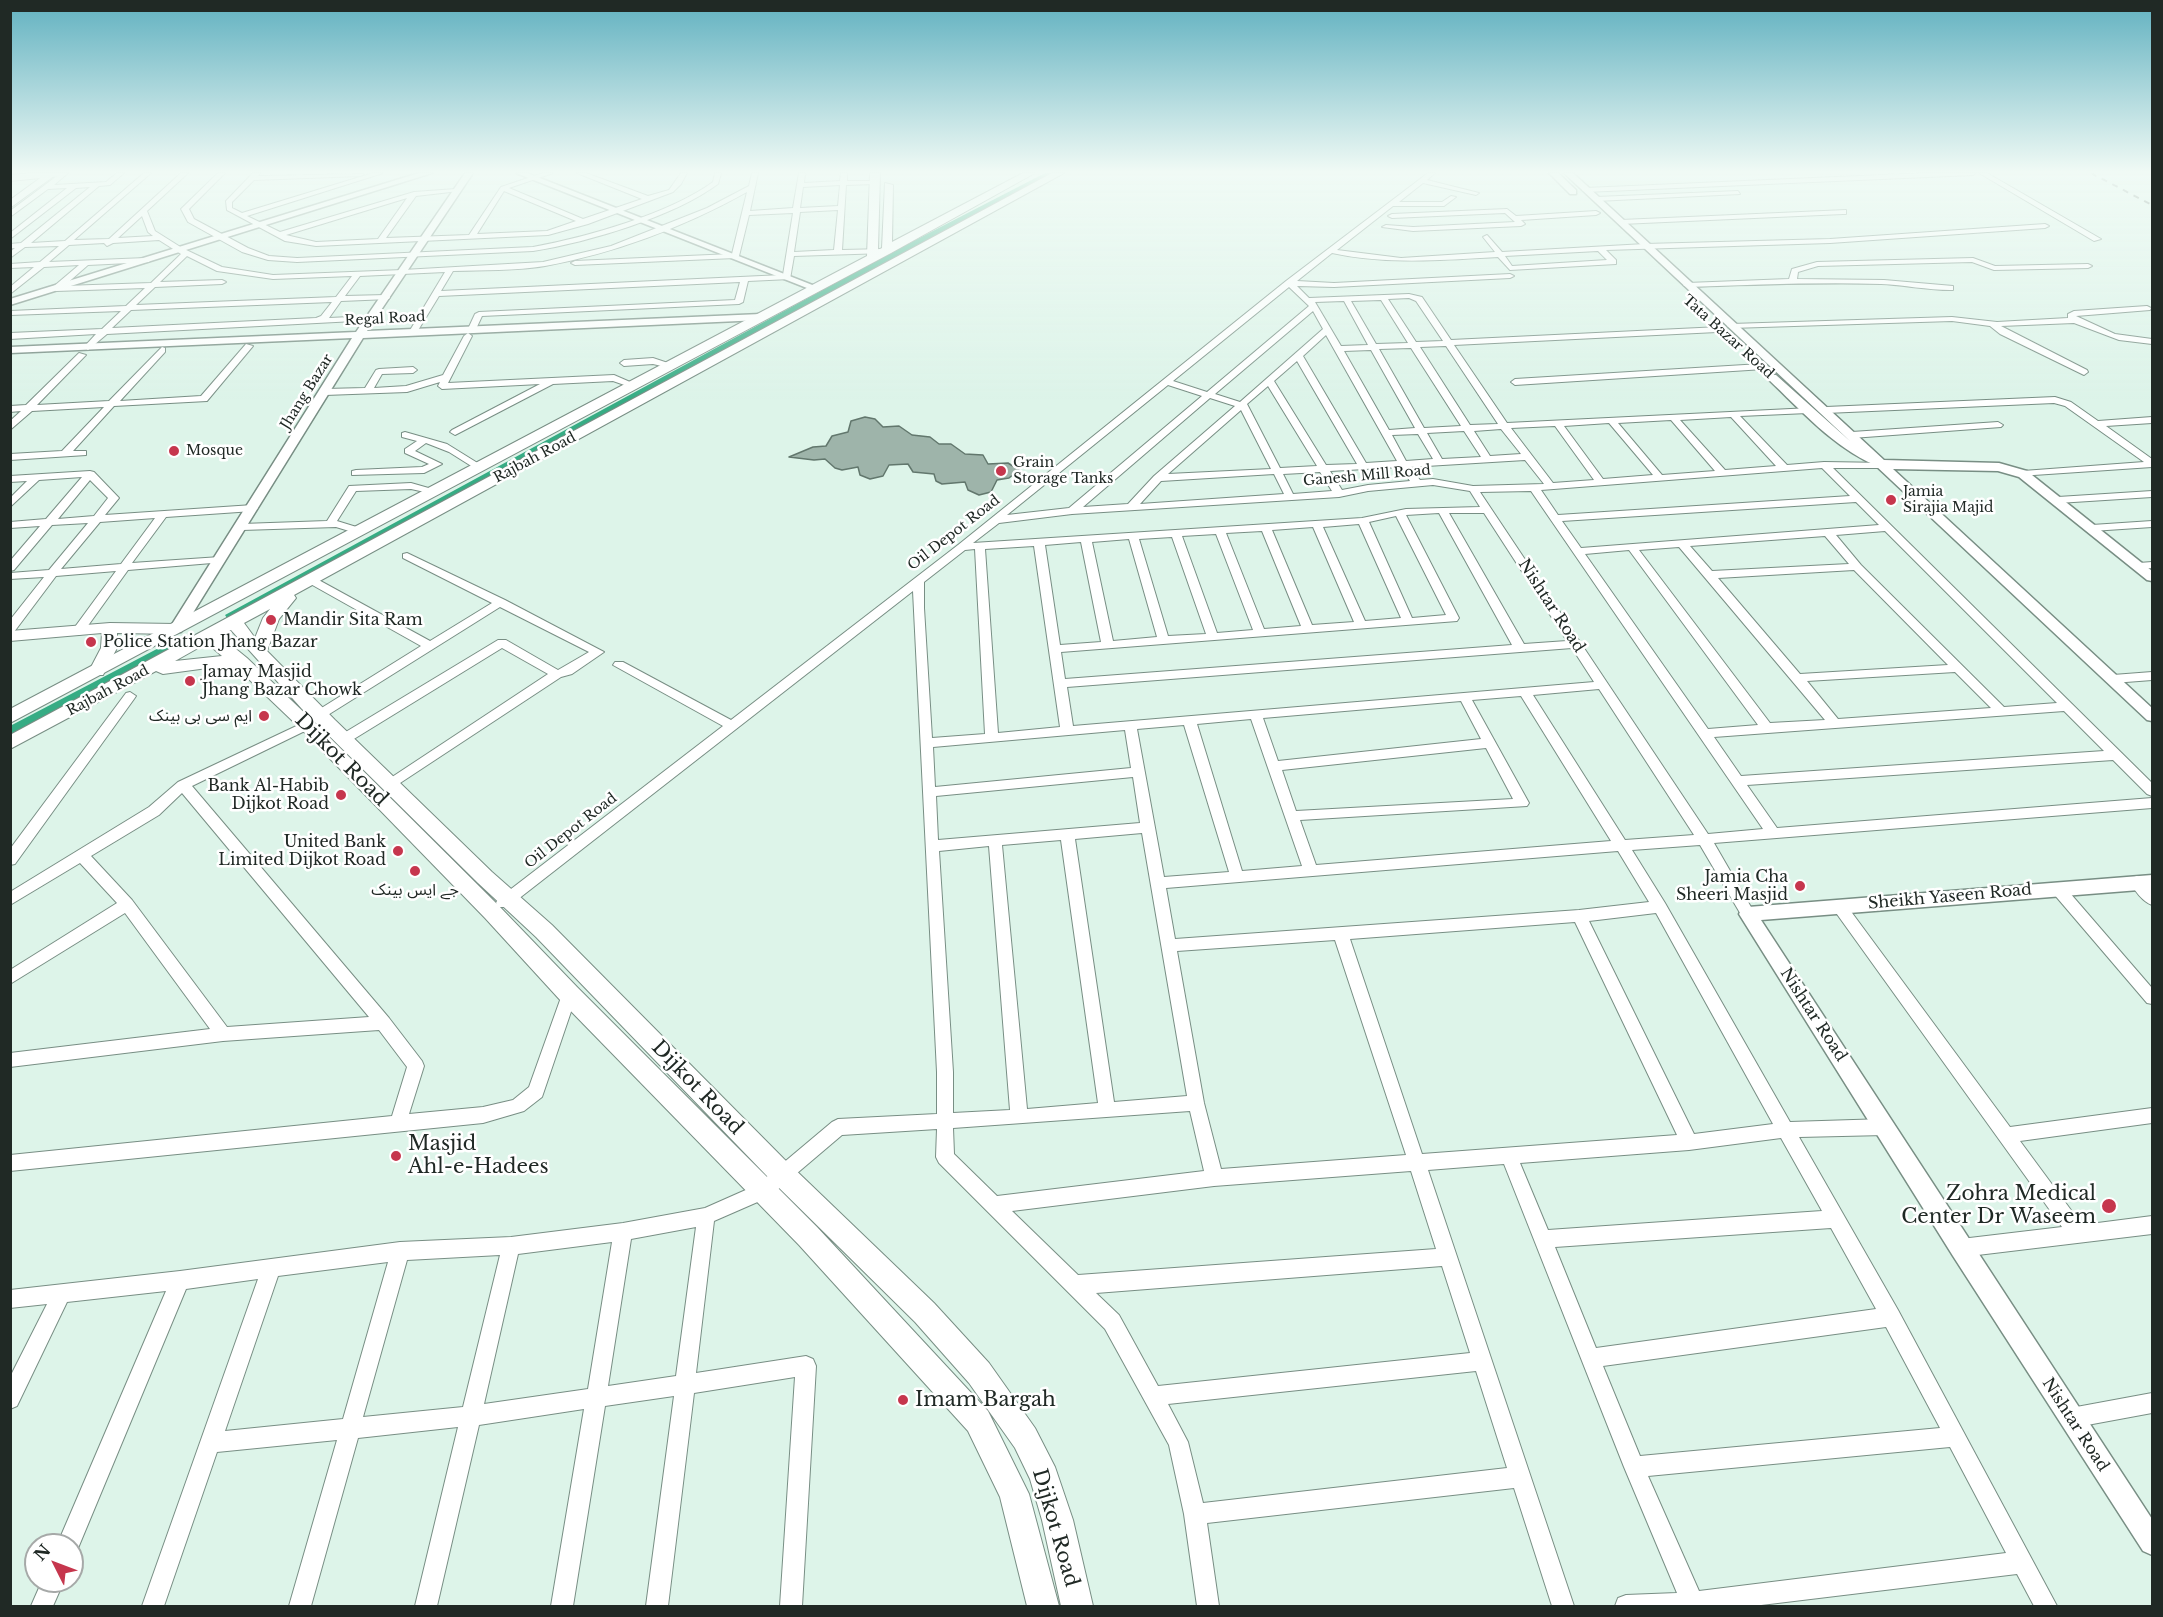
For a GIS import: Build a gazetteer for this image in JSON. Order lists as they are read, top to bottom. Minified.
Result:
{"streets":{"main road":["Rajbah Road","Dijkot Road"],"street":["Regal Road","Tata Bazar Road","Jhang Bazar","Ganesh Mill Road","Oil Depot Road","Nishtar Road","Sheikh Yaseen Road"]},"crossings":[["Regal Road","Jhang Bazar"],["Regal Road","Rajbah Road"],["Tata Bazar Road","Ganesh Mill Road"],["Jhang Bazar","Rajbah Road"],["Rajbah Road","Dijkot Road"],["Ganesh Mill Road","Oil Depot Road"],["Ganesh Mill Road","Nishtar Road"],["Oil Depot Road","Dijkot Road"],["Nishtar Road","Sheikh Yaseen Road"]],"places":["Mosque","Grain Storage Tanks","Jamia Sirajia Majid","Mandir Sita Ram","Police Station Jhang Bazar","Jamay Masjid Jhang Bazar Chowk","ایم سی بی بینک","Bank Al-Habib Dijkot Road","United Bank Limited Dijkot Road","جے ایس بینک","Jamia Cha Sheeri Masjid","Masjid Ahl-e-Hadees","Zohra Medical Center Dr Waseem","Imam Bargah"],"north":"top left"}
